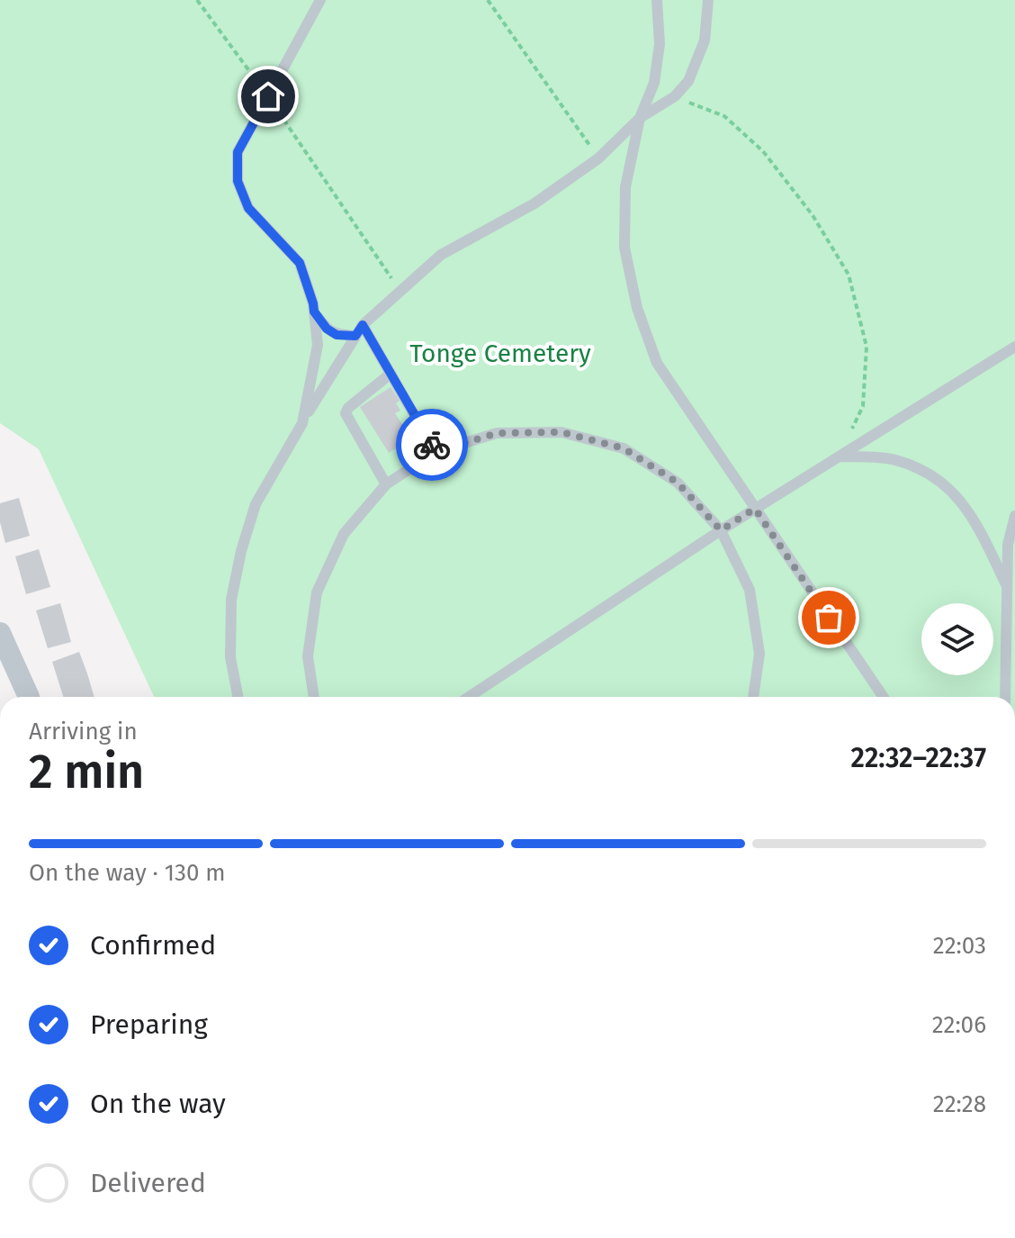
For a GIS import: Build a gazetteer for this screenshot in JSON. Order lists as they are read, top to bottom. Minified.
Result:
{"parks":["Tonge Cemetery"],"page":{"heading":["2 min","Arriving in","22:32–22:37"],"bar":"On the way · 130 m","list":[["Confirmed","22:03"],["Preparing","22:06"],["On the way","22:28"],"Delivered"]}}
